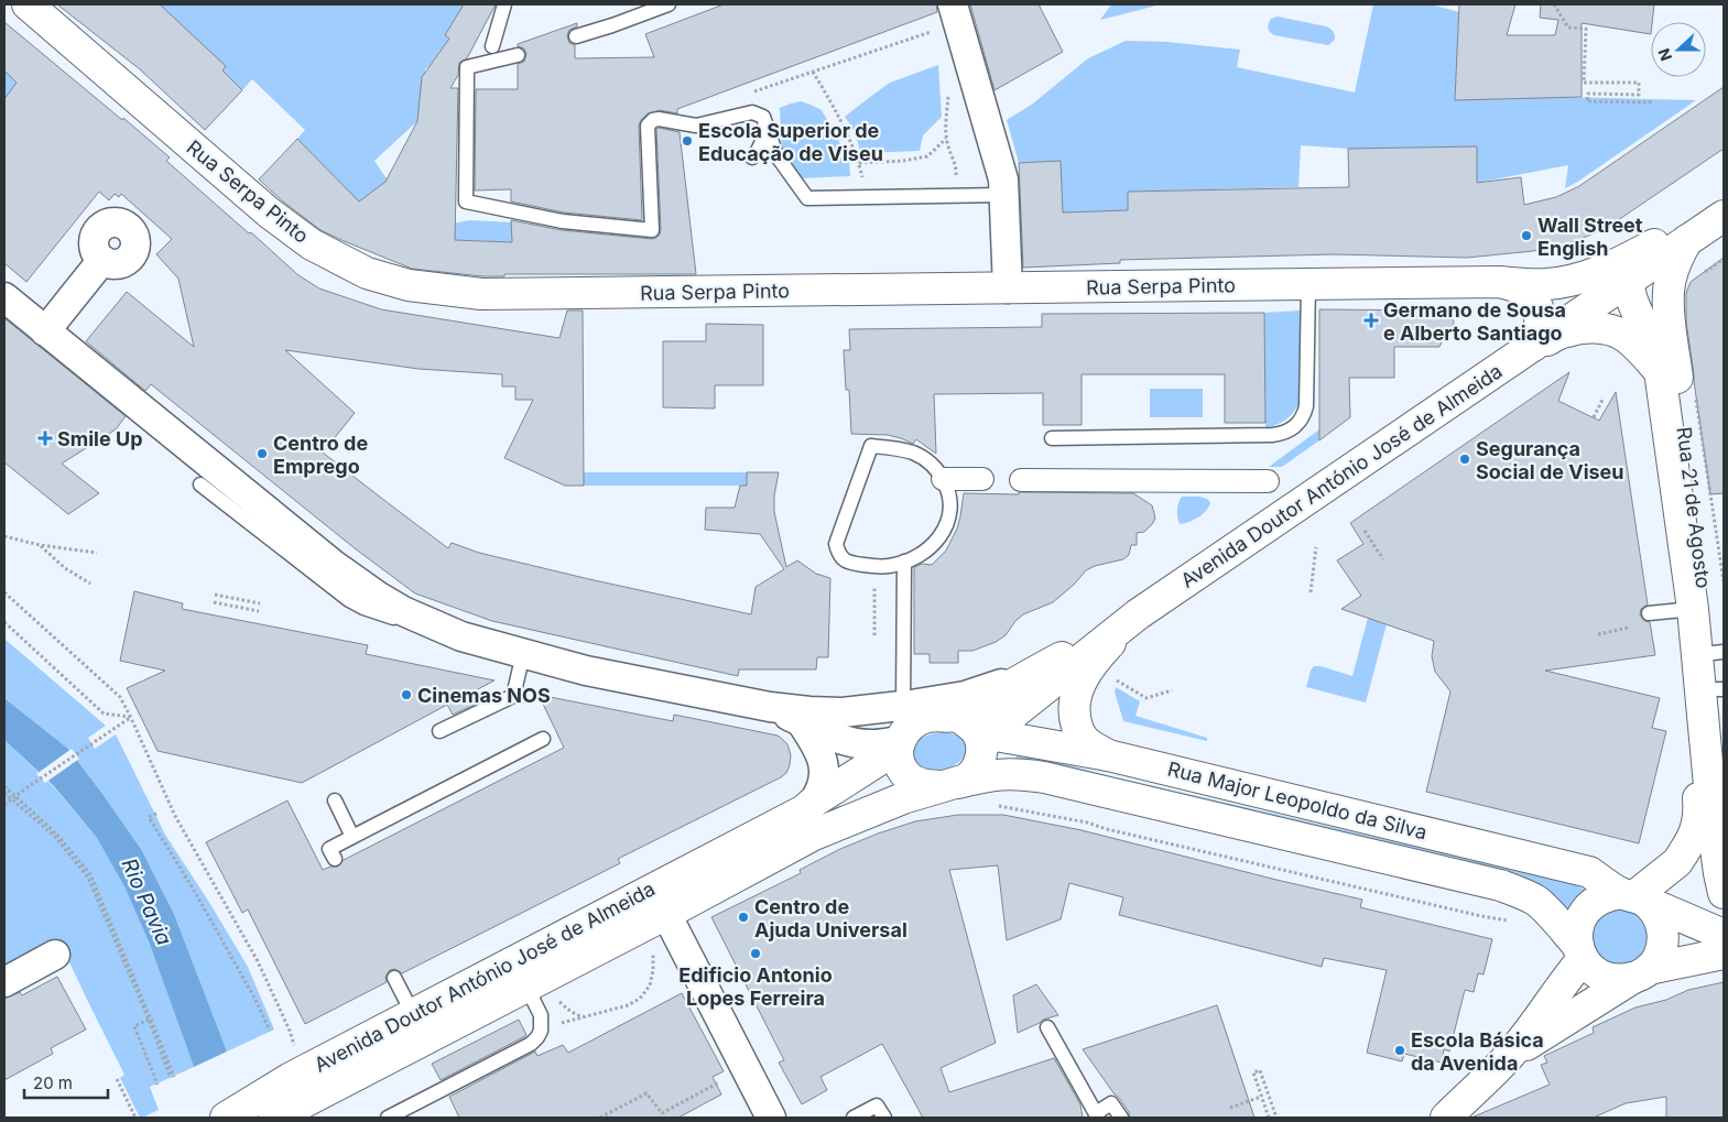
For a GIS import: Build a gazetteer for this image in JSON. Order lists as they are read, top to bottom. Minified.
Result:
{"streets":{"street":["Rua Serpa Pinto","Avenida Doutor António José de Almeida","Rua 21 de Agosto","Rua Major Leopoldo da Silva"]},"crossings":[["Rua Serpa Pinto","Avenida Doutor António José de Almeida"],["Rua Serpa Pinto","Rua 21 de Agosto"],["Avenida Doutor António José de Almeida","Rua 21 de Agosto"],["Avenida Doutor António José de Almeida","Rua Major Leopoldo da Silva"],["Rua 21 de Agosto","Rua Major Leopoldo da Silva"]],"water":["Rio Pavia"],"places":{"other":["Escola Superior de Educação de Viseu","Wall Street English","Centro de Emprego","Segurança Social de Viseu","Cinemas NOS","Centro de Ajuda Universal","Edificio Antonio Lopes Ferreira","Escola Básica da Avenida"],"health":["Germano de Sousa e Alberto Santiago","Smile Up"]},"scale_bar":"20 m","north":"left"}
